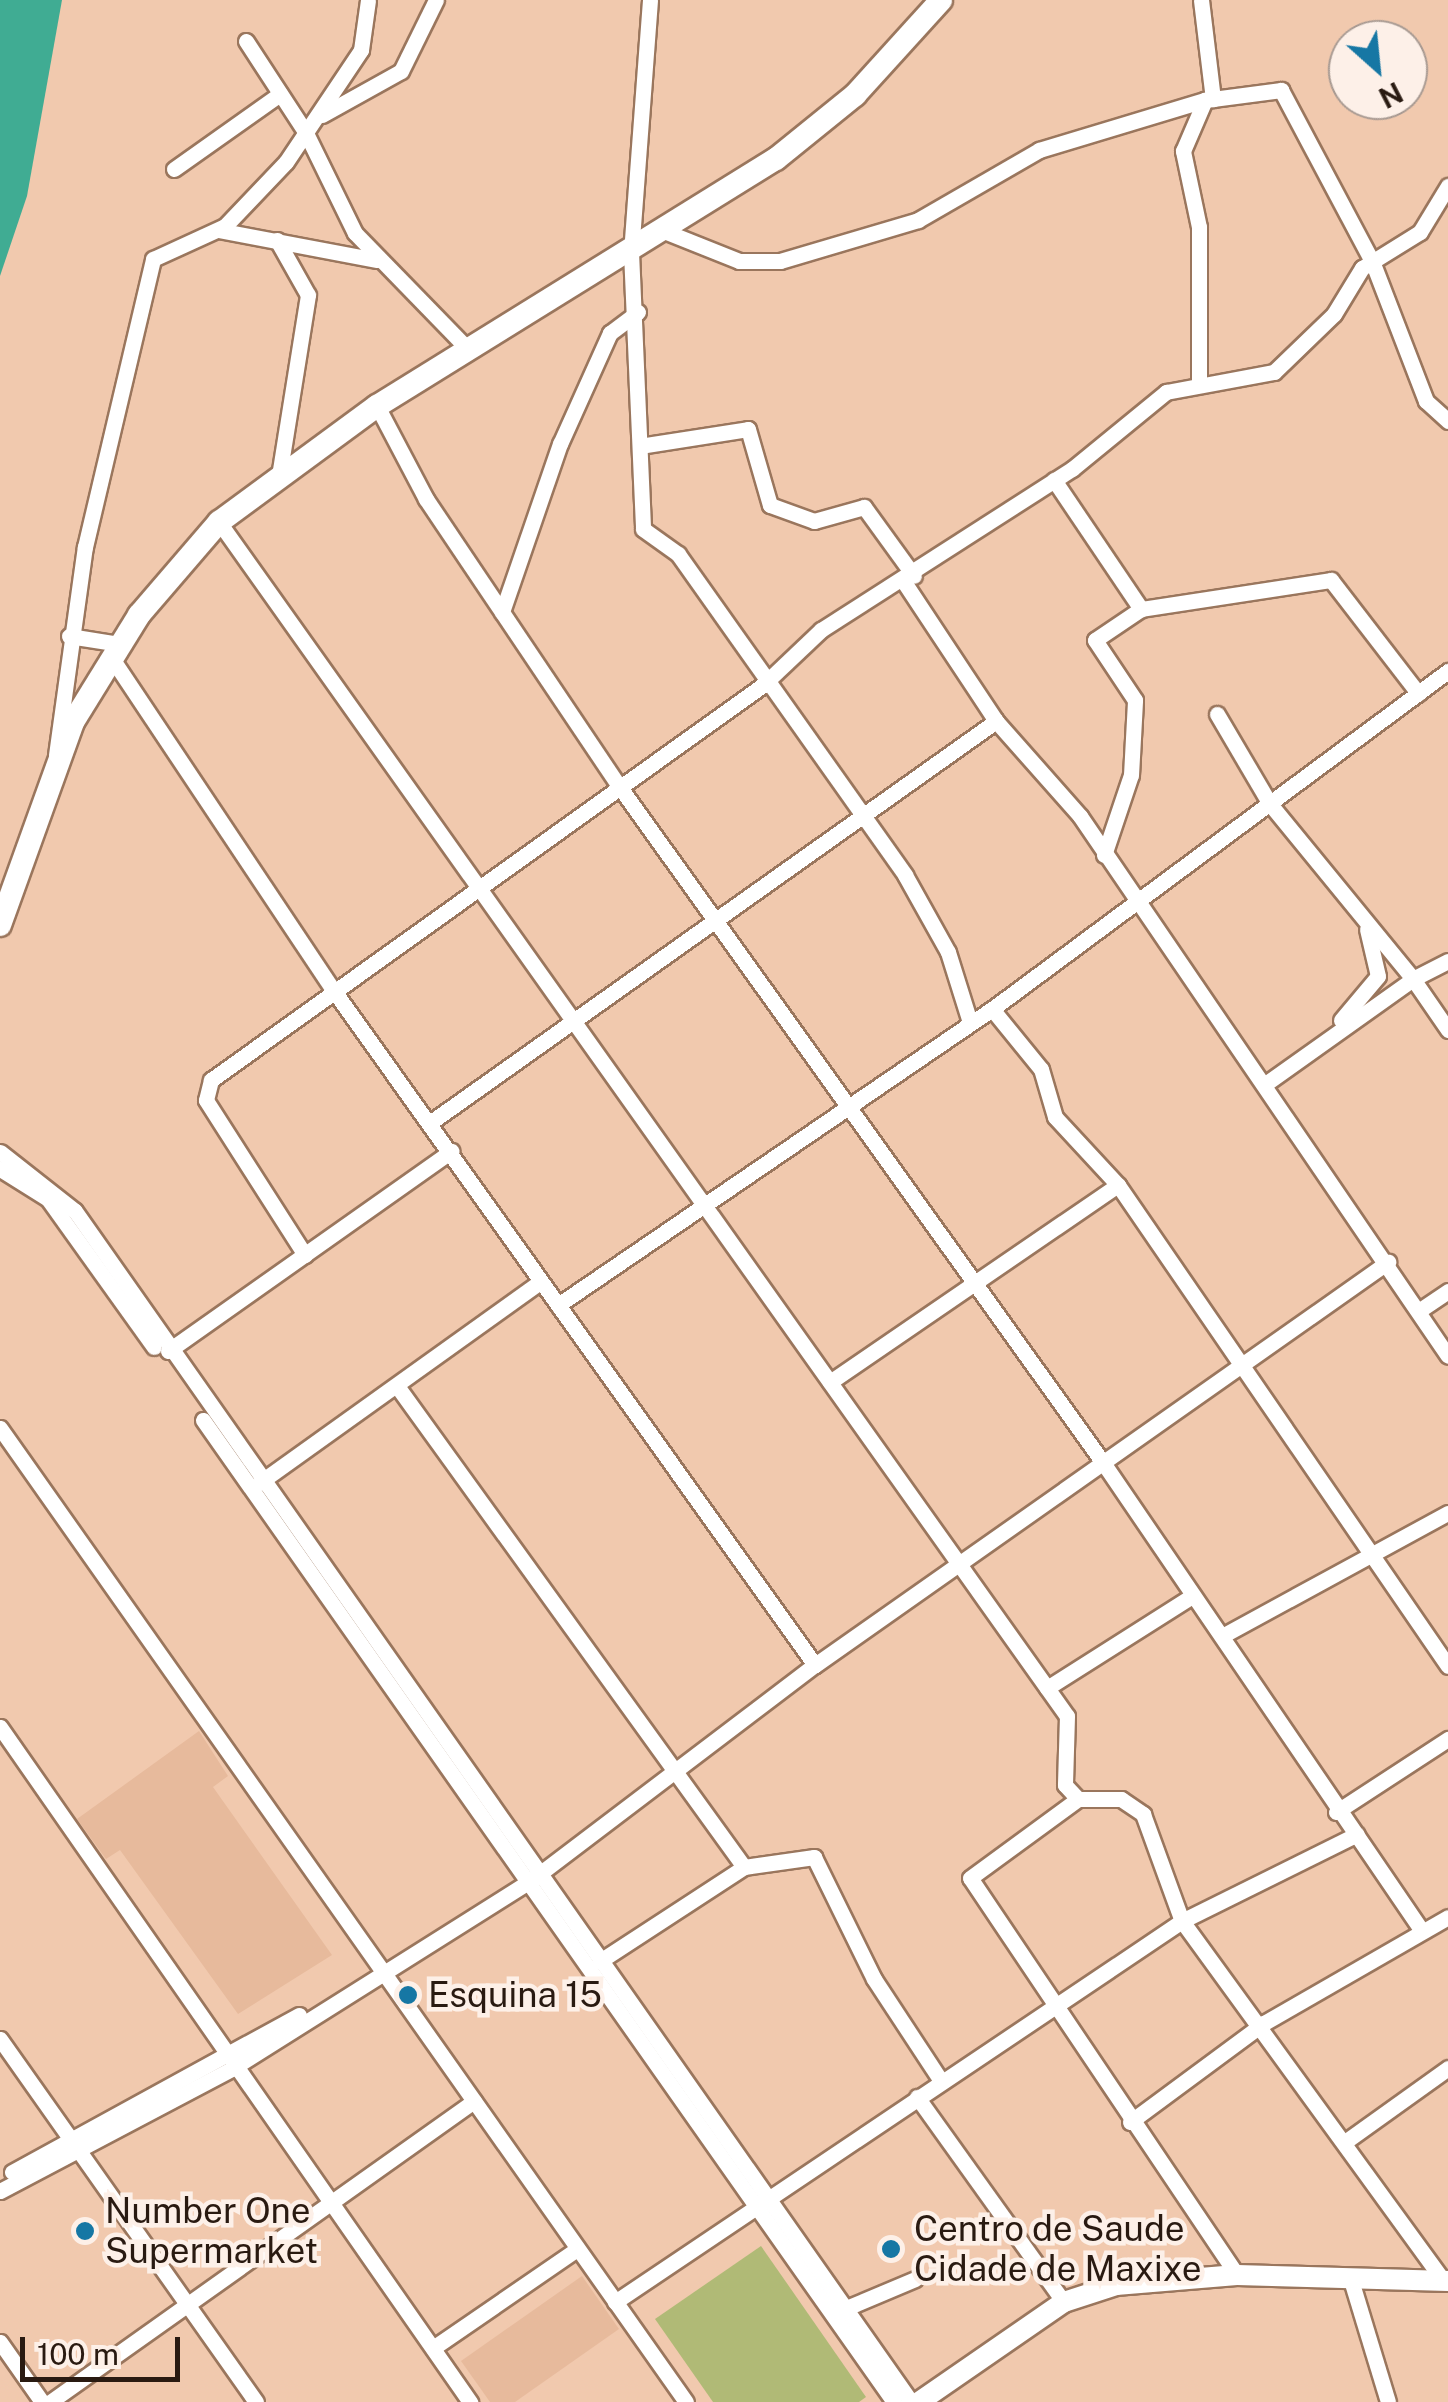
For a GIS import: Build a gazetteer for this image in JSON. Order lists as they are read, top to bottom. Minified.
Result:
{"places":["Esquina 15","Number One Supermarket","Centro de Saude Cidade de Maxixe"],"scale_bar":"100 m","north":"bottom right"}
